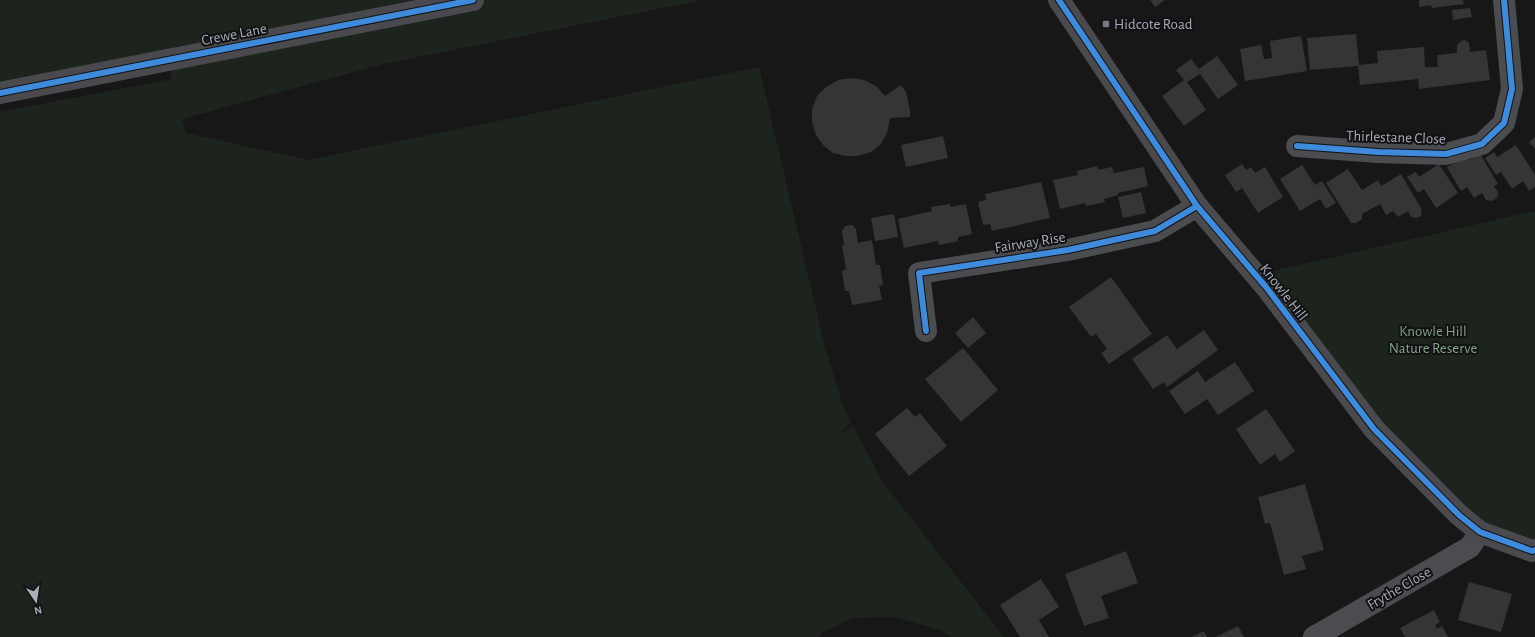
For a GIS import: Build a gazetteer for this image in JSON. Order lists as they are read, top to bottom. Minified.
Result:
{"streets":{"street":["Crewe Lane","Thirlestane Close","Fairway Rise","Knowle Hill","Frythe Close"]},"crossings":[["Fairway Rise","Knowle Hill"],["Knowle Hill","Frythe Close"]],"parks":["Knowle Hill Nature Reserve"],"places":{"transit":["Hidcote Road"]},"north":"bottom"}
